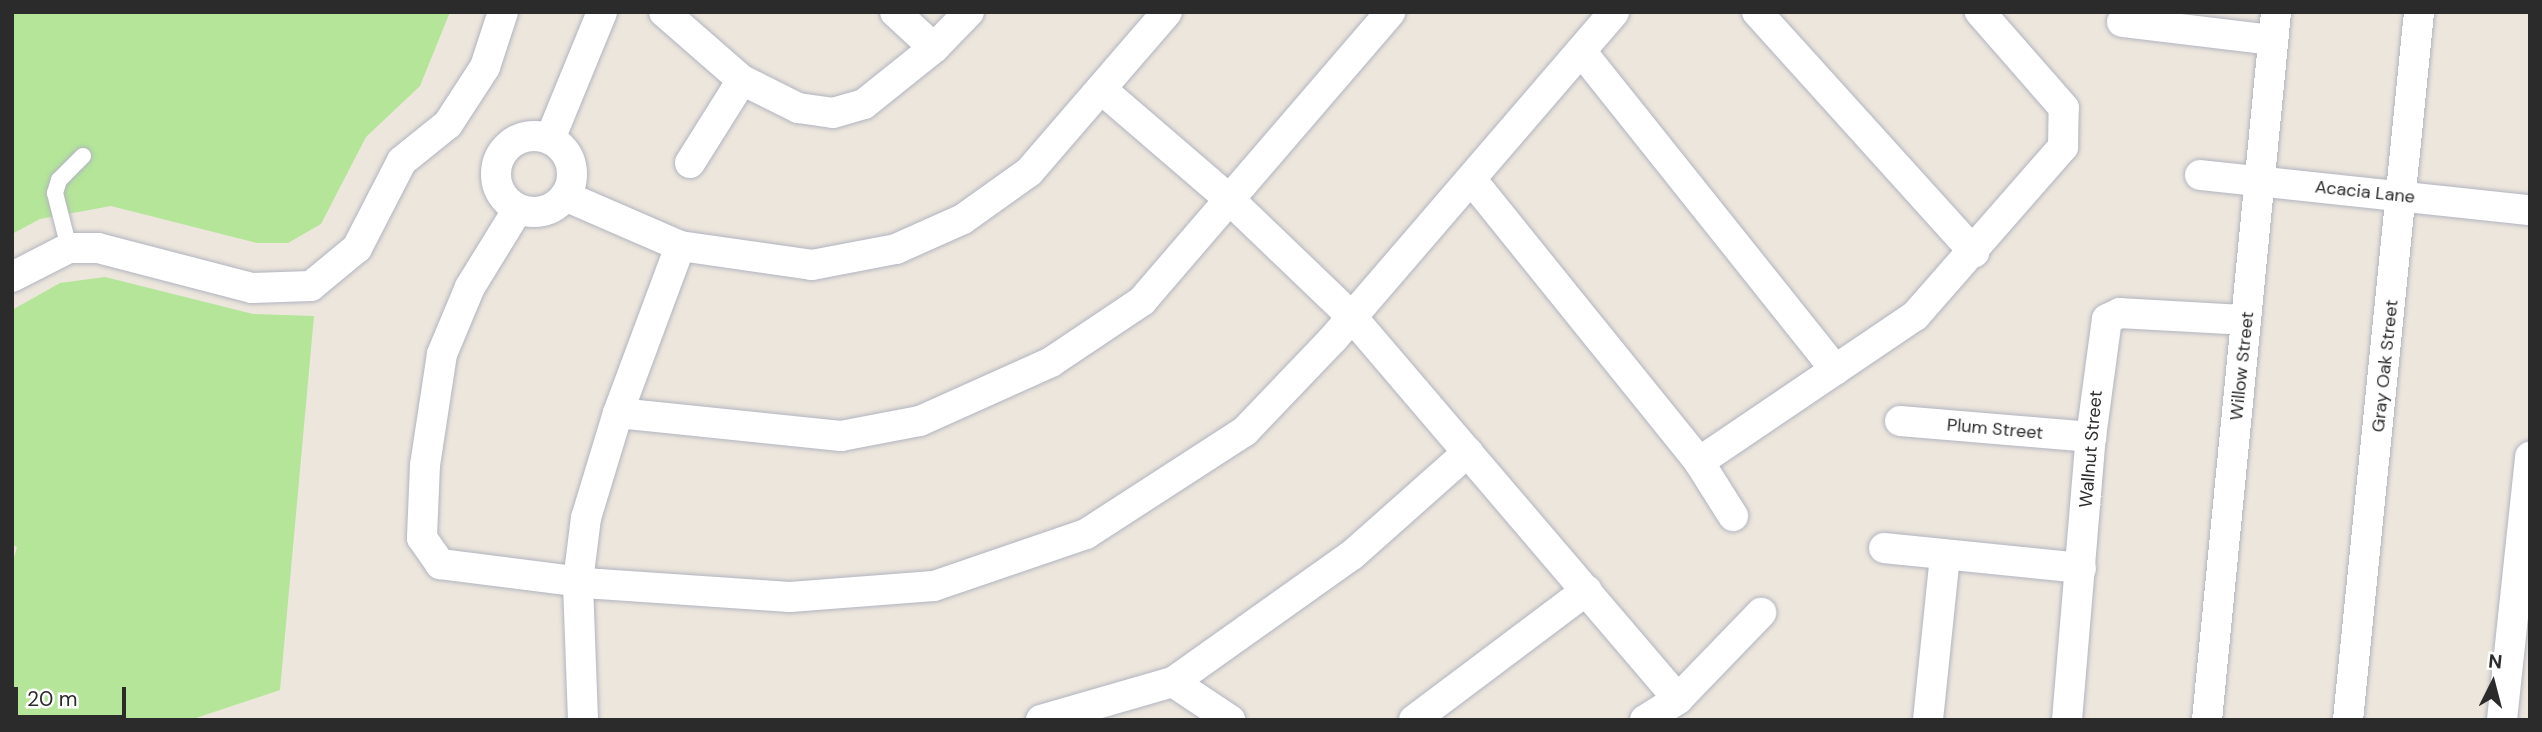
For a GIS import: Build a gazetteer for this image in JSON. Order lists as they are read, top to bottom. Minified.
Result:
{"streets":{"street":["Acacia Lane","Willow Street","Gray Oak Street","Plum Street","Wallnut Street"]},"crossings":[["Acacia Lane","Willow Street"],["Acacia Lane","Gray Oak Street"],["Willow Street","Wallnut Street"],["Plum Street","Wallnut Street"]],"scale_bar":"20 m","north":"top"}
